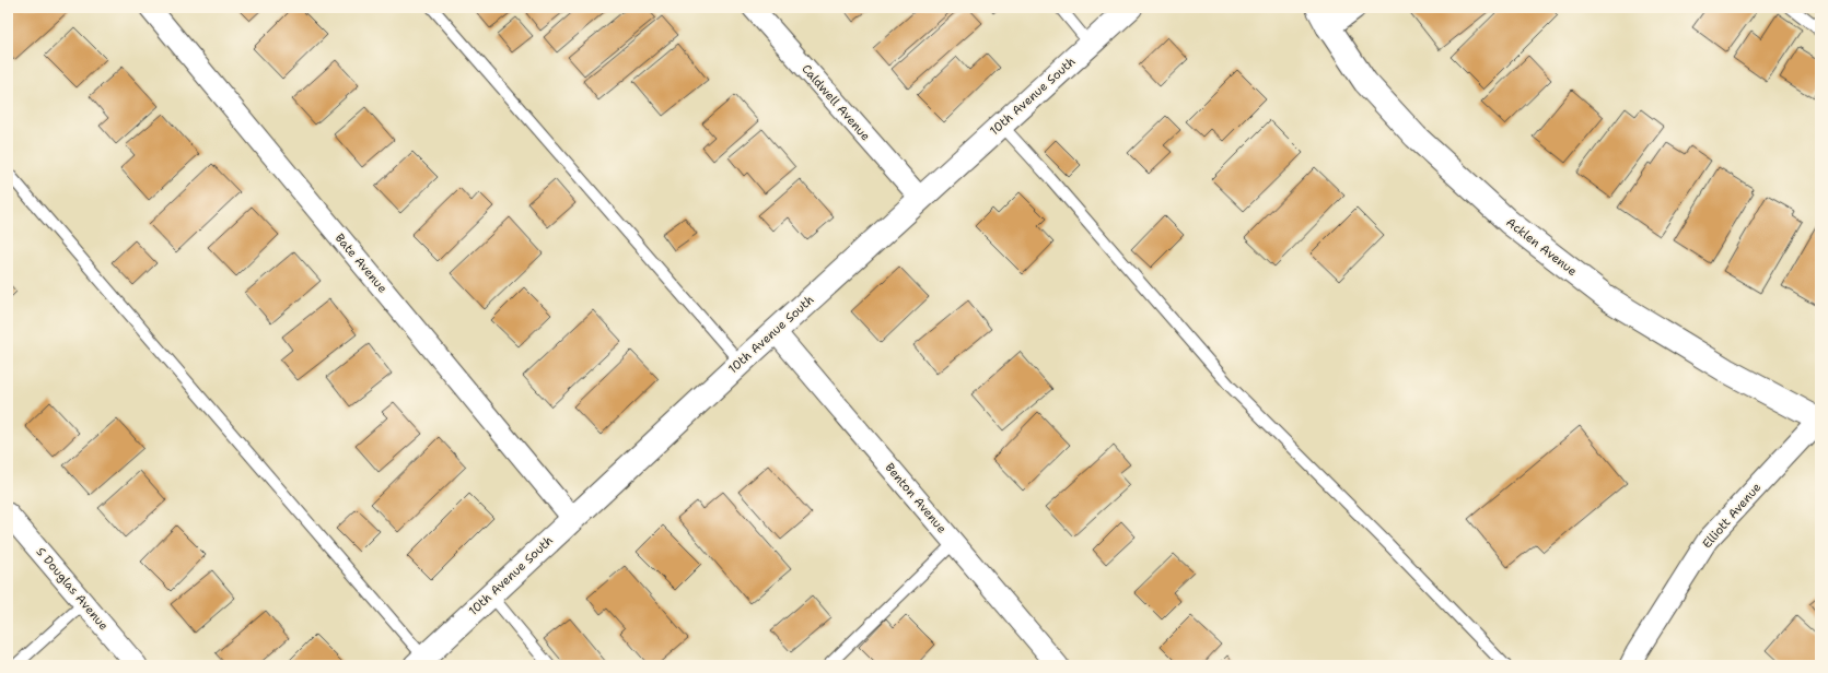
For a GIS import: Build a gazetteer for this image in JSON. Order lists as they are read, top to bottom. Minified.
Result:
{"streets":{"street":["10th Avenue South","Caldwell Avenue","Acklen Avenue","Bate Avenue","Benton Avenue","Elliott Avenue","S Douglas Avenue"]},"crossings":[["10th Avenue South","Caldwell Avenue"],["10th Avenue South","Bate Avenue"],["10th Avenue South","Benton Avenue"],["Acklen Avenue","Elliott Avenue"]]}
